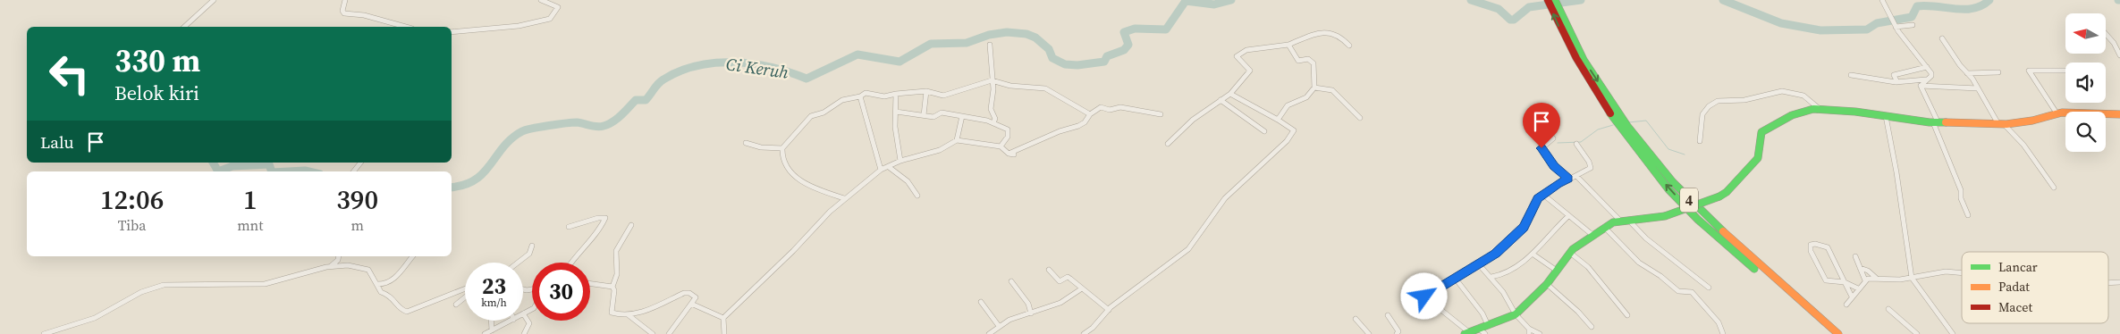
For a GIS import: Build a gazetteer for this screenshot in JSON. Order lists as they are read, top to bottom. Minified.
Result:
{"streets":{"main road":["4"]},"water":["Ci Keruh"],"legend":["Lancar","Padat","Macet"],"north":"left","page":{"turn":["330 m","Belok kiri"],"then":"Lalu","eta":["12:06","Tiba","1","mnt","390","m"],"speed":"23 km/h","limit":"30"}}
